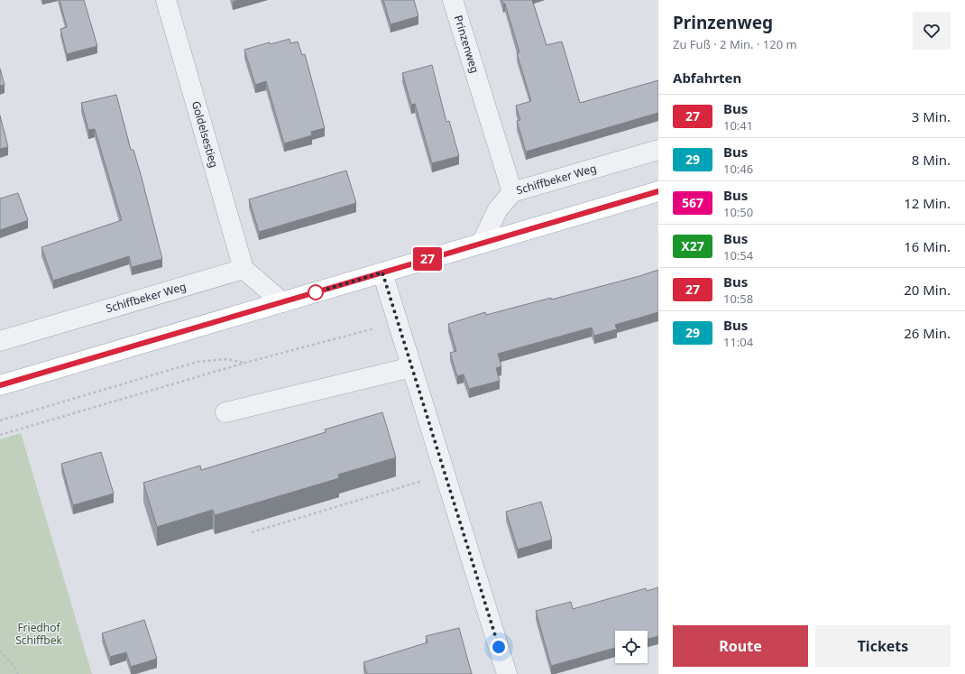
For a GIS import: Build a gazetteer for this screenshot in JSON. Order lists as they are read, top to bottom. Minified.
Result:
{"streets":{"street":["Prinzenweg","Goldelsestieg","Schiffbeker Weg"]},"crossings":[["Prinzenweg","Schiffbeker Weg"],["Goldelsestieg","Schiffbeker Weg"]],"parks":["Friedhof Schiffbek"],"lines":["bus line 27"],"page":{"on_map":"27","heading":[["Prinzenweg","Zu Fuß · 2 Min. · 120 m"],"Abfahrten"],"list":[{"mark":"27","name":"Bus","note":"10:41","value":"3 Min."},{"mark":"29","name":"Bus","note":"10:46","value":"8 Min."},{"mark":"567","name":"Bus","note":"10:50","value":"12 Min."},{"mark":"X27","name":"Bus","note":"10:54","value":"16 Min."},{"mark":"27","name":"Bus","note":"10:58","value":"20 Min."},{"mark":"29","name":"Bus","note":"11:04","value":"26 Min."}],"buttons":["Route","Tickets"]}}
